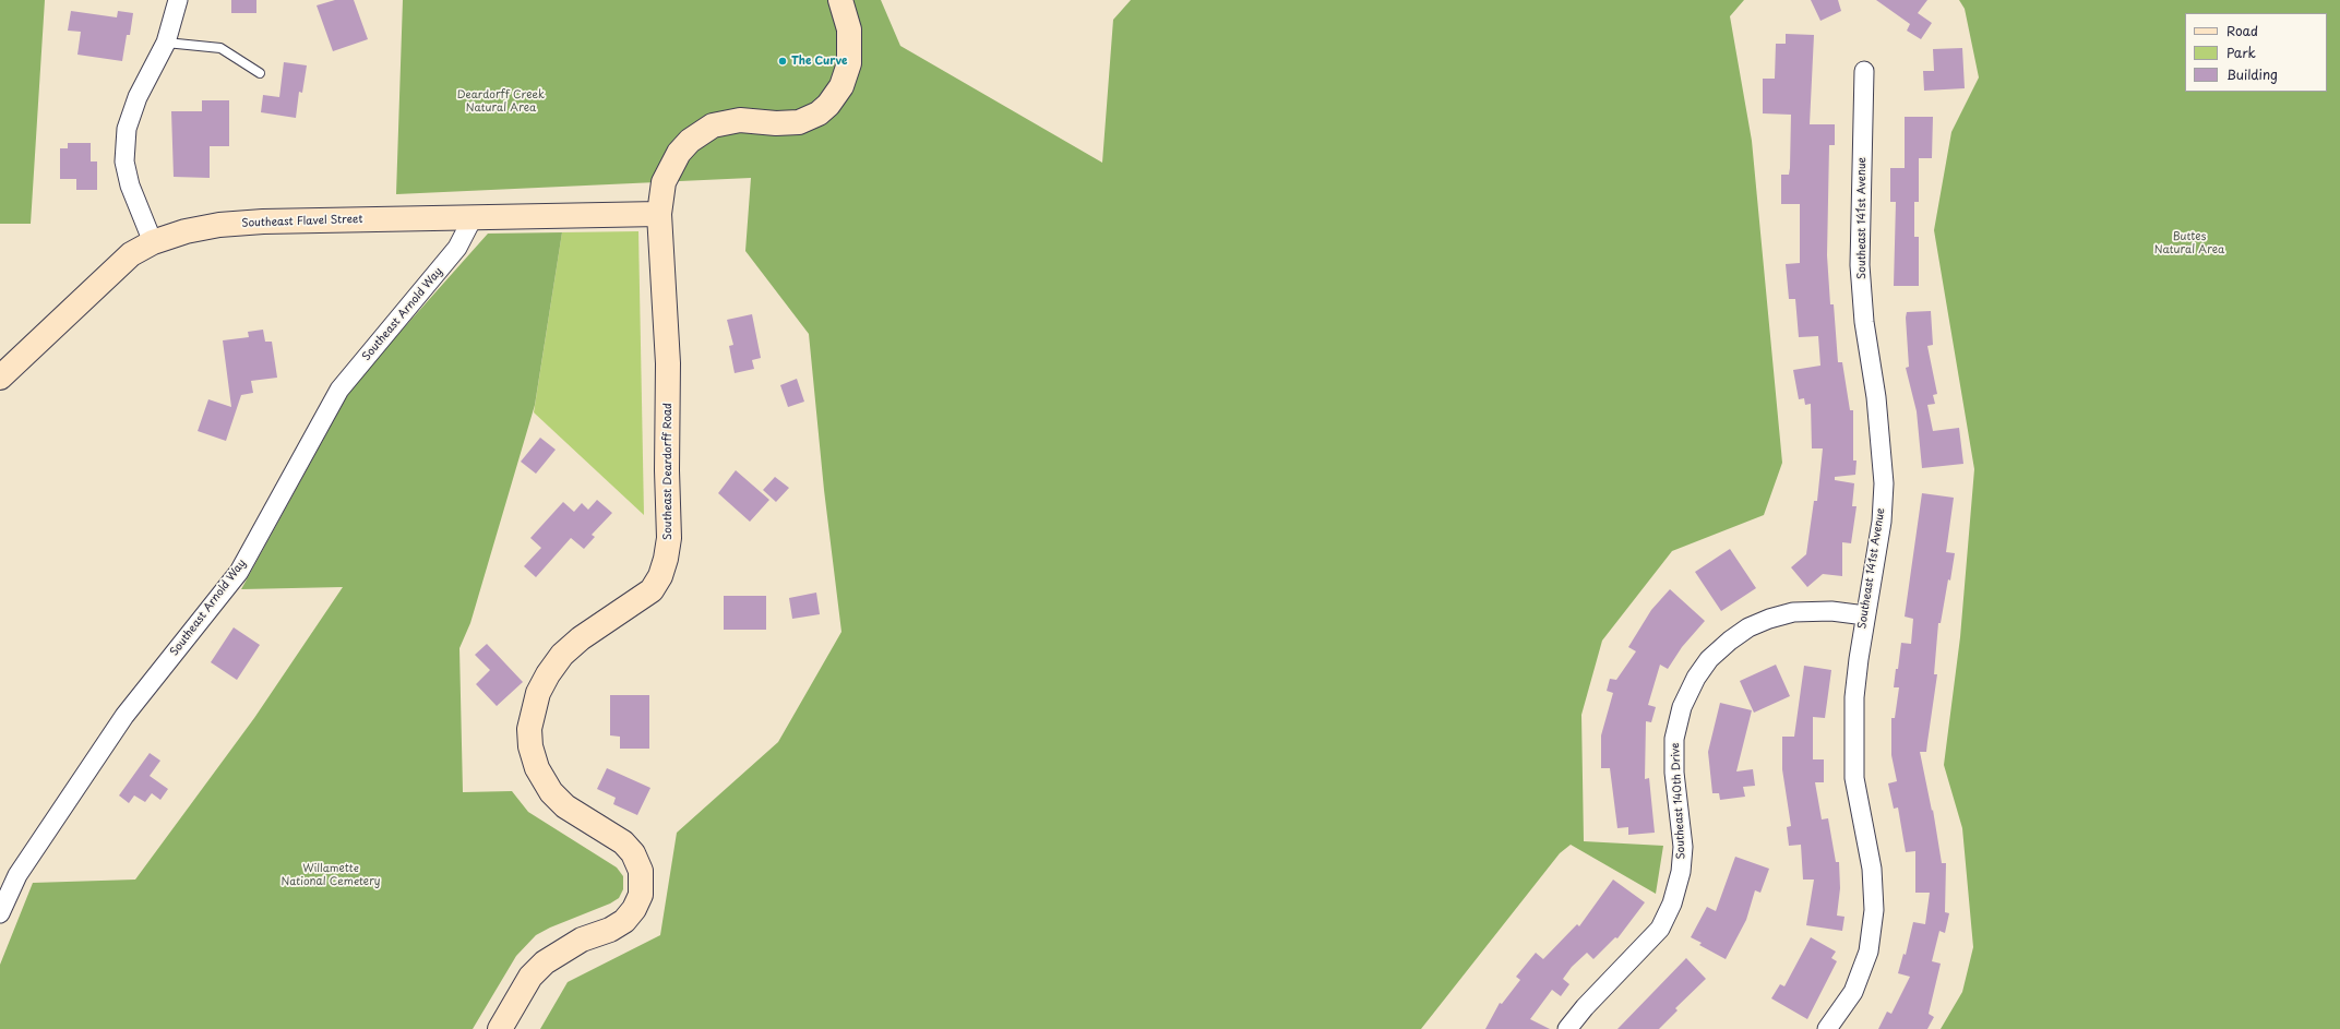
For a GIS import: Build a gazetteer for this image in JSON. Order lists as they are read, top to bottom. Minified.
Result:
{"streets":{"street":["Southeast 141st Avenue","Southeast Flavel Street","Southeast Arnold Way","Southeast Deardorff Road","Southeast 140th Drive"]},"crossings":[["Southeast 141st Avenue","Southeast 140th Drive"],["Southeast Flavel Street","Southeast Arnold Way"],["Southeast Flavel Street","Southeast Deardorff Road"]],"parks":["Deardorff Creek Natural Area","Buttes Natural Area","Willamette National Cemetery"],"places":["The Curve"],"legend":["Road","Park","Building"]}
